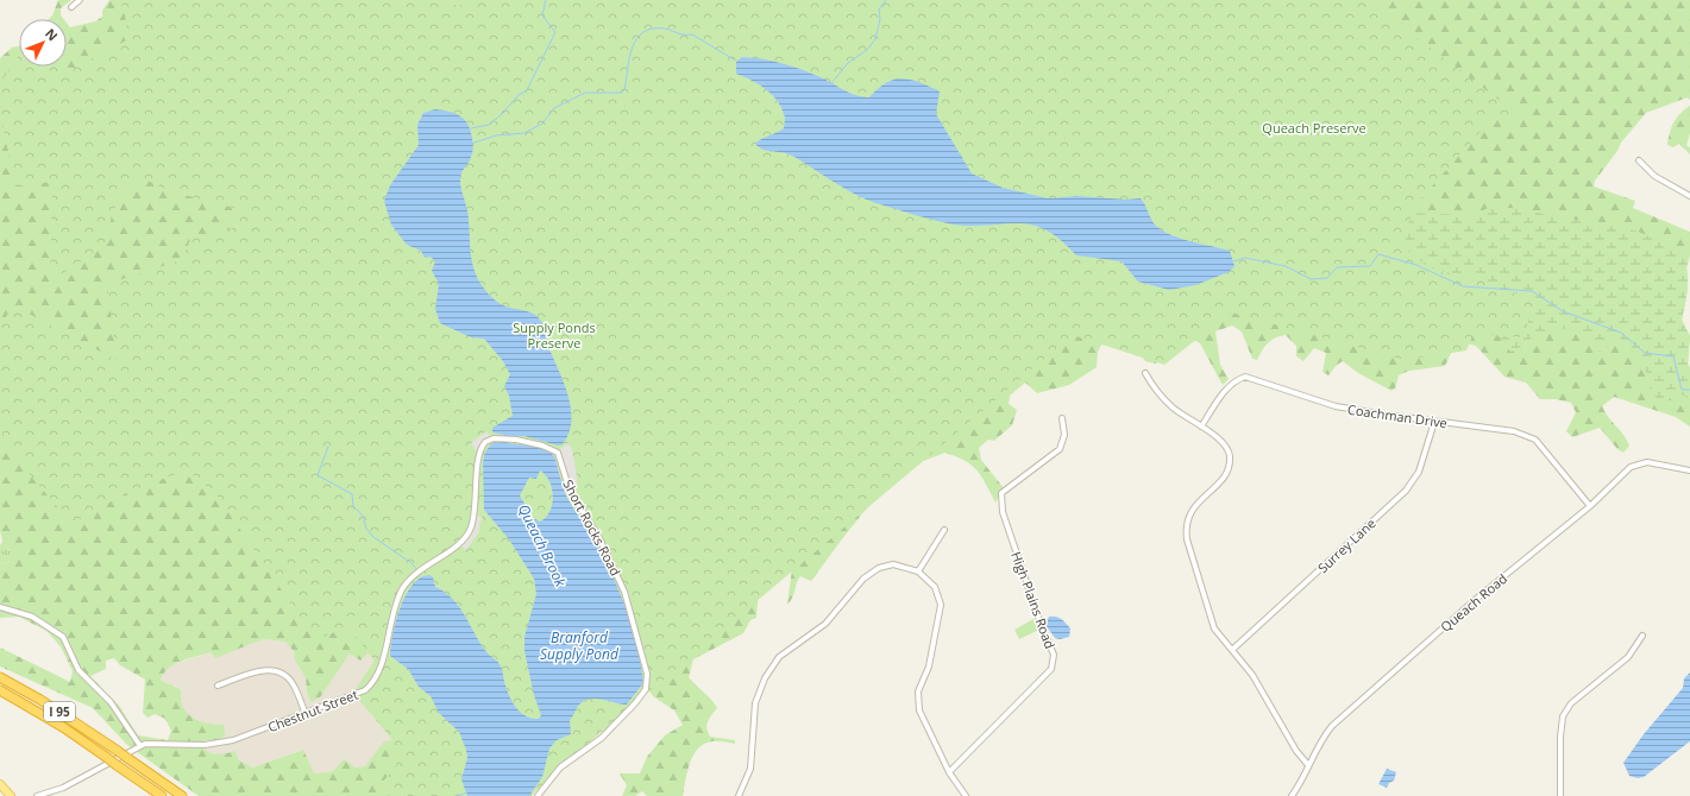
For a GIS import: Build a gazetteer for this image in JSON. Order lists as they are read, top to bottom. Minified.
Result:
{"streets":{"highway":["I 95"],"street":["Coachman Drive","Short Rocks Road","Surrey Lane","High Plains Road","Queach Road","Chestnut Street"]},"crossings":[["Coachman Drive","Surrey Lane"],["Coachman Drive","Queach Road"],["Short Rocks Road","Chestnut Street"]],"water":["Queach Brook","Branford Supply Pond"],"parks":["Queach Preserve","Supply Ponds Preserve"],"north":"top right"}
